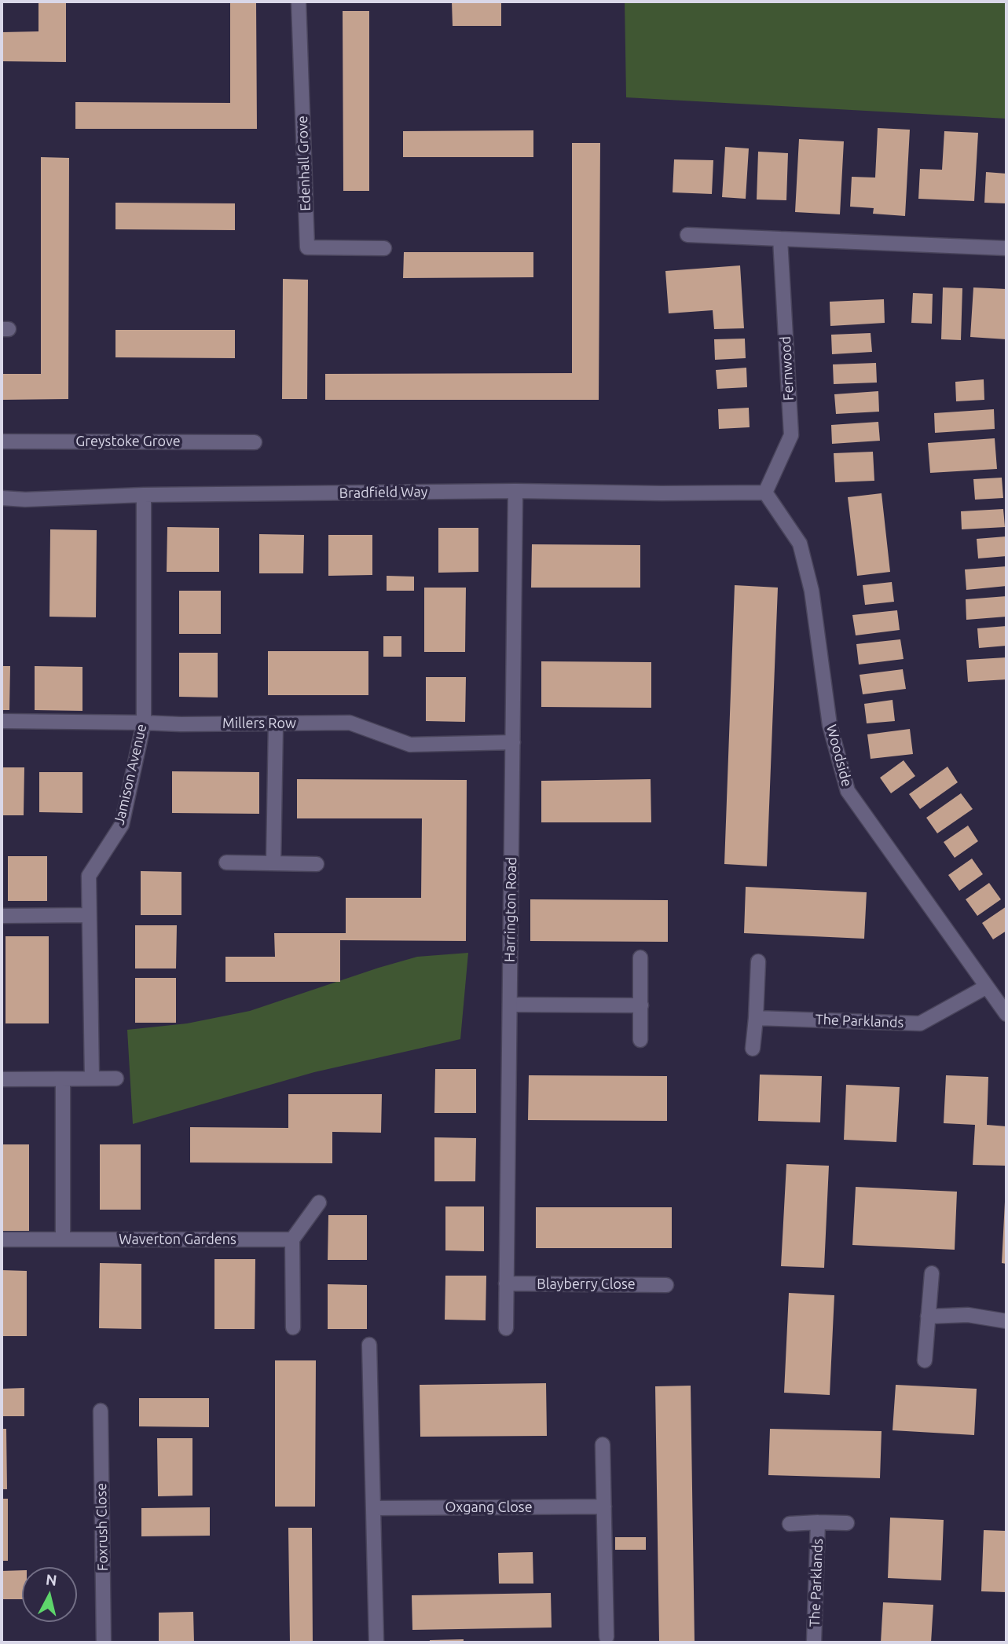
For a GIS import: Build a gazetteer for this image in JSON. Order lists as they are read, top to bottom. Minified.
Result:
{"streets":{"street":["Edenhall Grove","Fernwood","Greystoke Grove","Bradfield Way","Millers Row","Woodside","Jamison Avenue","Harrington Road","The Parklands","Waverton Gardens","Blayberry Close","Oxgang Close","Foxrush Close"]},"crossings":[["Fernwood","Bradfield Way"],["Fernwood","Woodside"],["Bradfield Way","Woodside"],["Bradfield Way","Jamison Avenue"],["Bradfield Way","Harrington Road"],["Millers Row","Jamison Avenue"],["Millers Row","Harrington Road"],["Woodside","The Parklands"],["Harrington Road","Blayberry Close"]],"north":"top"}
